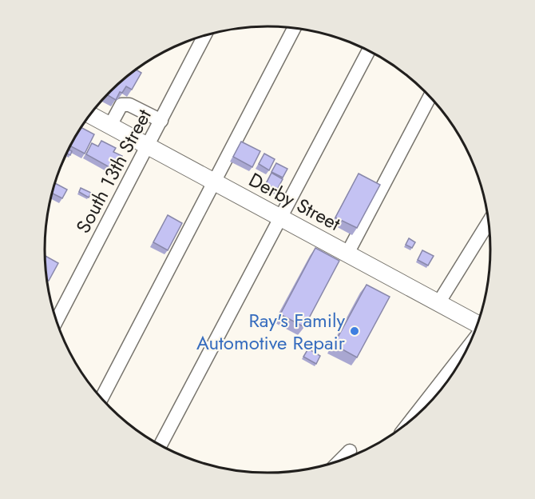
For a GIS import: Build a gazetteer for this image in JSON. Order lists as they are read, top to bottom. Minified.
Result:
{"streets":{"main road":["Derby Street"],"street":["South 13th Street"]},"crossings":[["South 13th Street","Derby Street"]],"places":["Ray's Family Automotive Repair"]}
